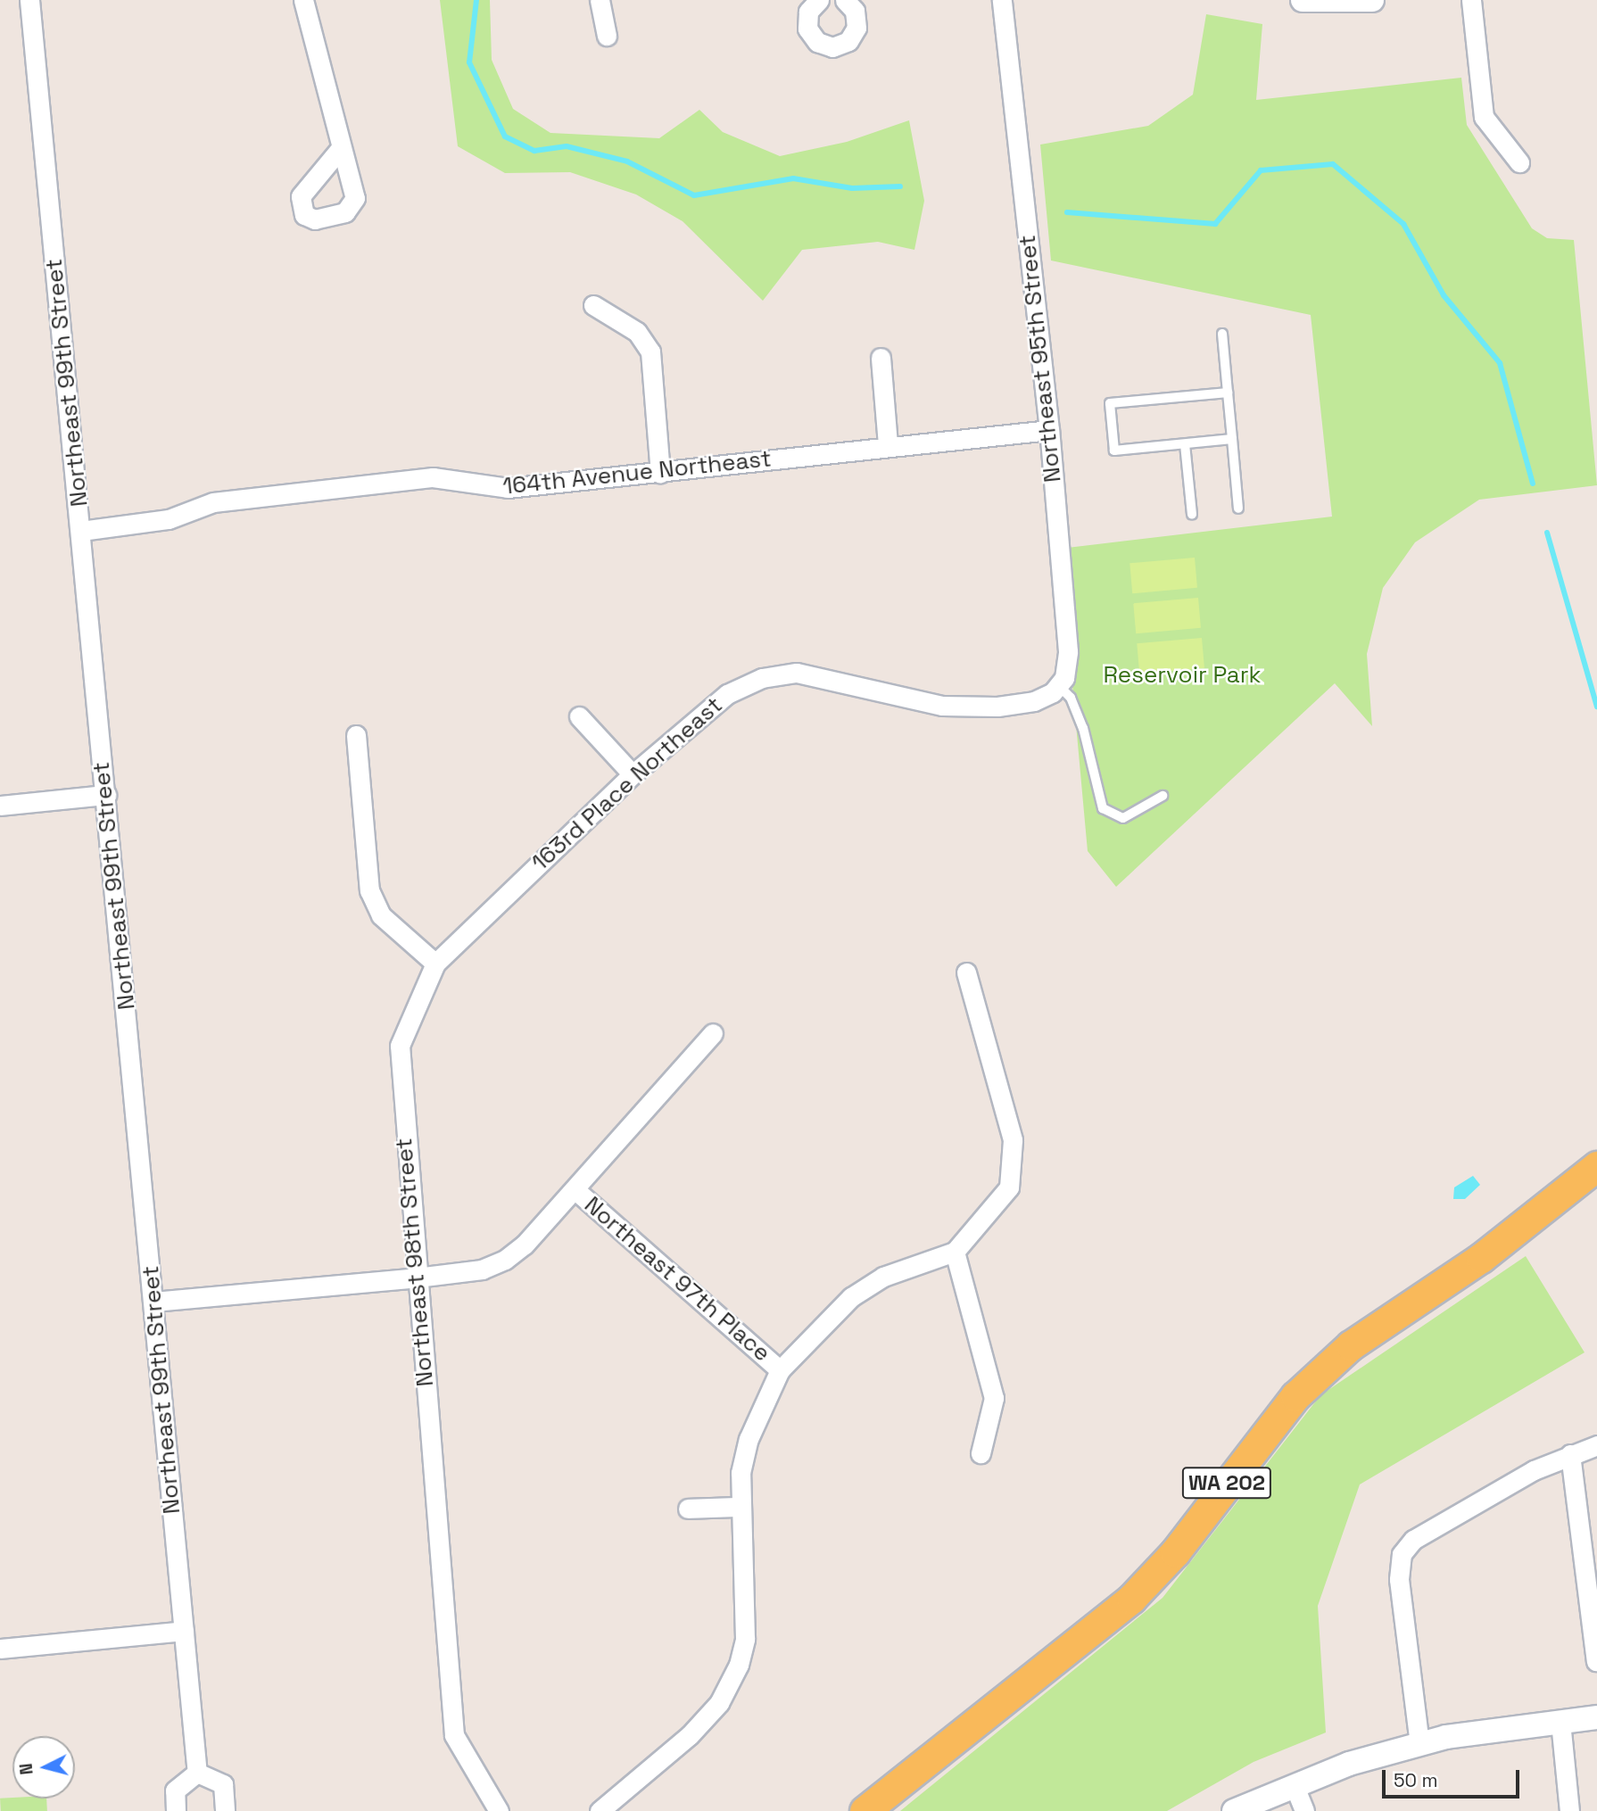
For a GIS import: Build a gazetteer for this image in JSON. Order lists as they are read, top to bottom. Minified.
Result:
{"streets":{"main road":["WA 202"],"street":["Northeast 95th Street","Northeast 99th Street","164th Avenue Northeast","163rd Place Northeast","Northeast 98th Street","Northeast 97th Place"]},"crossings":[["Northeast 95th Street","164th Avenue Northeast"],["Northeast 95th Street","163rd Place Northeast"],["Northeast 99th Street","164th Avenue Northeast"],["163rd Place Northeast","Northeast 98th Street"]],"parks":["Reservoir Park"],"scale_bar":"50 m","north":"left"}
